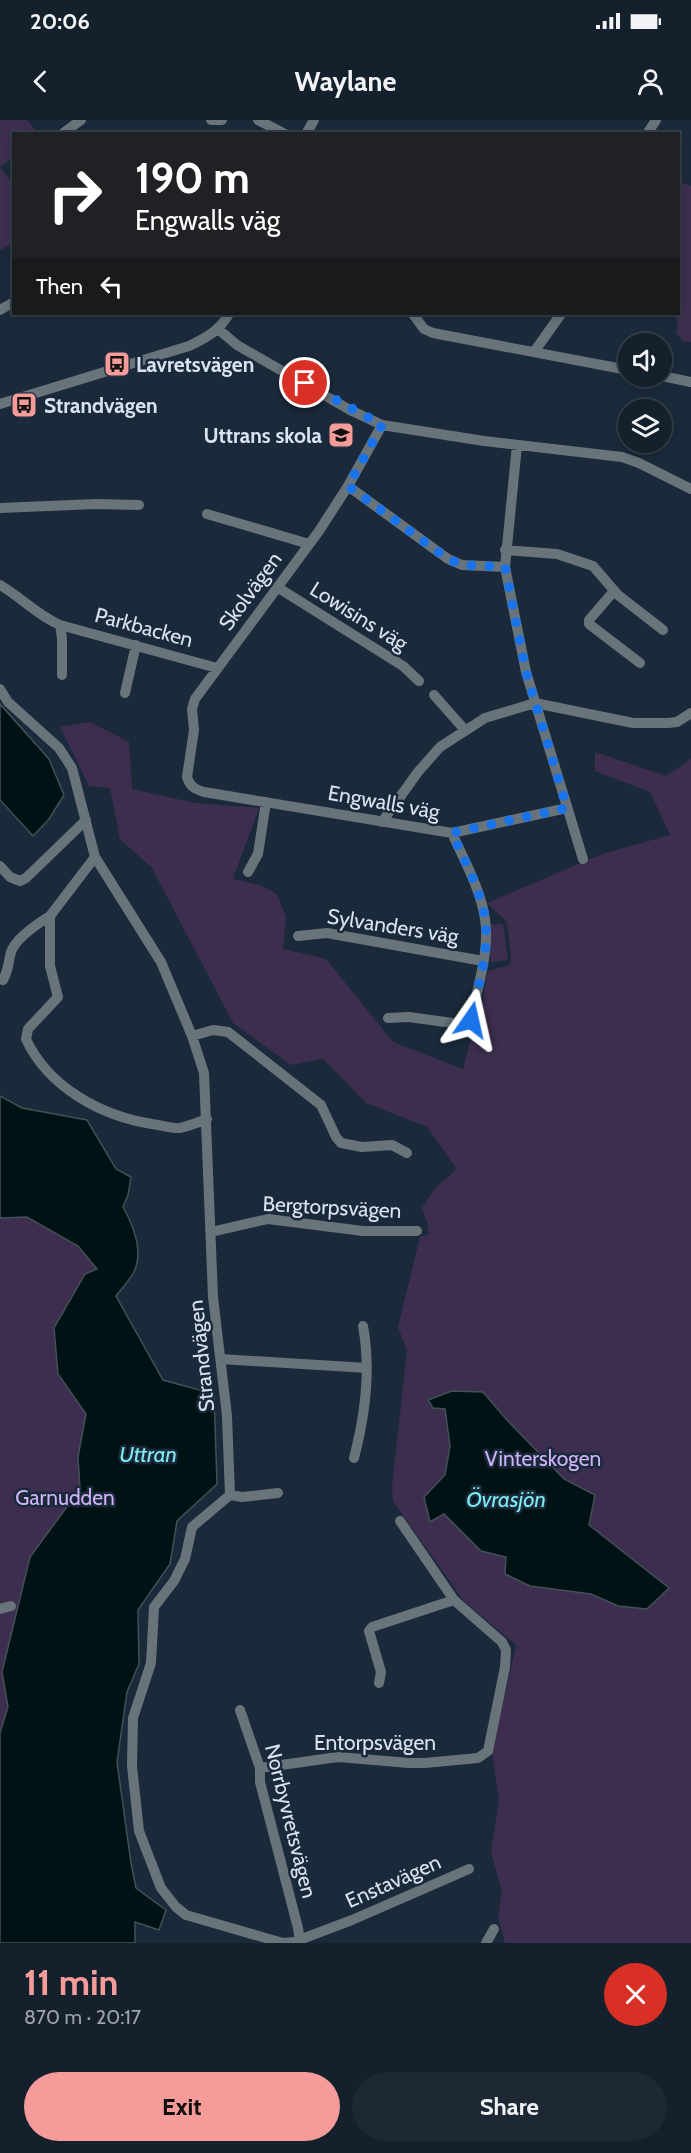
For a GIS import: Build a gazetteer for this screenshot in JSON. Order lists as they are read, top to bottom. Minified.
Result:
{"streets":{"street":["Skolvägen","Lowisins väg","Parkbacken","Engwalls väg","Sylvanders väg","Bergtorpsvägen","Strandvägen","Entorpsvägen","Norrbyvretsvägen","Enstavägen"]},"crossings":[["Skolvägen","Lowisins väg"],["Skolvägen","Parkbacken"],["Skolvägen","Engwalls väg"],["Engwalls väg","Sylvanders väg"],["Bergtorpsvägen","Strandvägen"],["Entorpsvägen","Norrbyvretsvägen"],["Norrbyvretsvägen","Enstavägen"]],"water":["Uttran","Övrasjön"],"parks":["Vinterskogen","Garnudden"],"places":{"bus stop":["Lavretsvägen","Strandvägen"],"school or university":["Uttrans skola"]},"page":{"status":"20:06","header":"Waylane","turn":["190 m","Engwalls väg"],"then":"Then","heading":["11 min","870 m · 20:17"],"buttons":["Exit","Share"]}}
